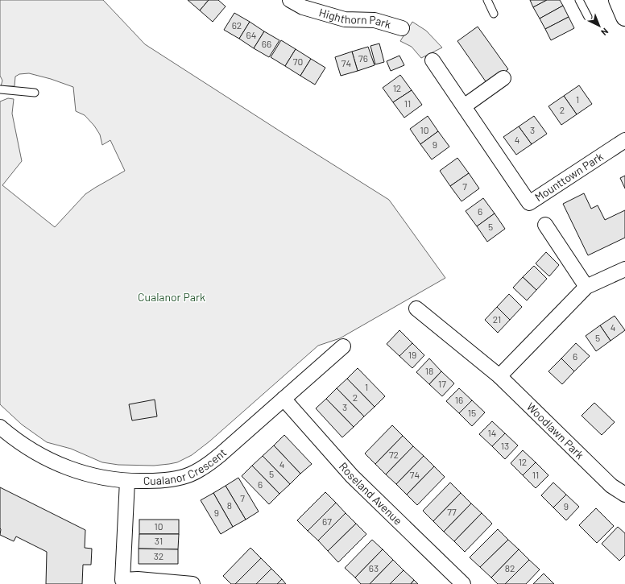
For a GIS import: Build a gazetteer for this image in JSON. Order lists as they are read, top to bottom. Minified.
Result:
{"streets":{"street":["Highthorn Park","Mounttown Park","Woodlawn Park","Cualanor Crescent","Roseland Avenue"]},"crossings":[["Cualanor Crescent","Roseland Avenue"]],"parks":["Cualanor Park"],"house_numbers":["62","64","66","76","70","74","12","1","11","2","10","3","4","9","7","6","5","21","4","5","19","6","18","17","1","2","16","3","15","14","13","72","12","4","5","74","11","6","7","8","9","77","9","67","10","31","32","63","82"],"north":"bottom right"}
